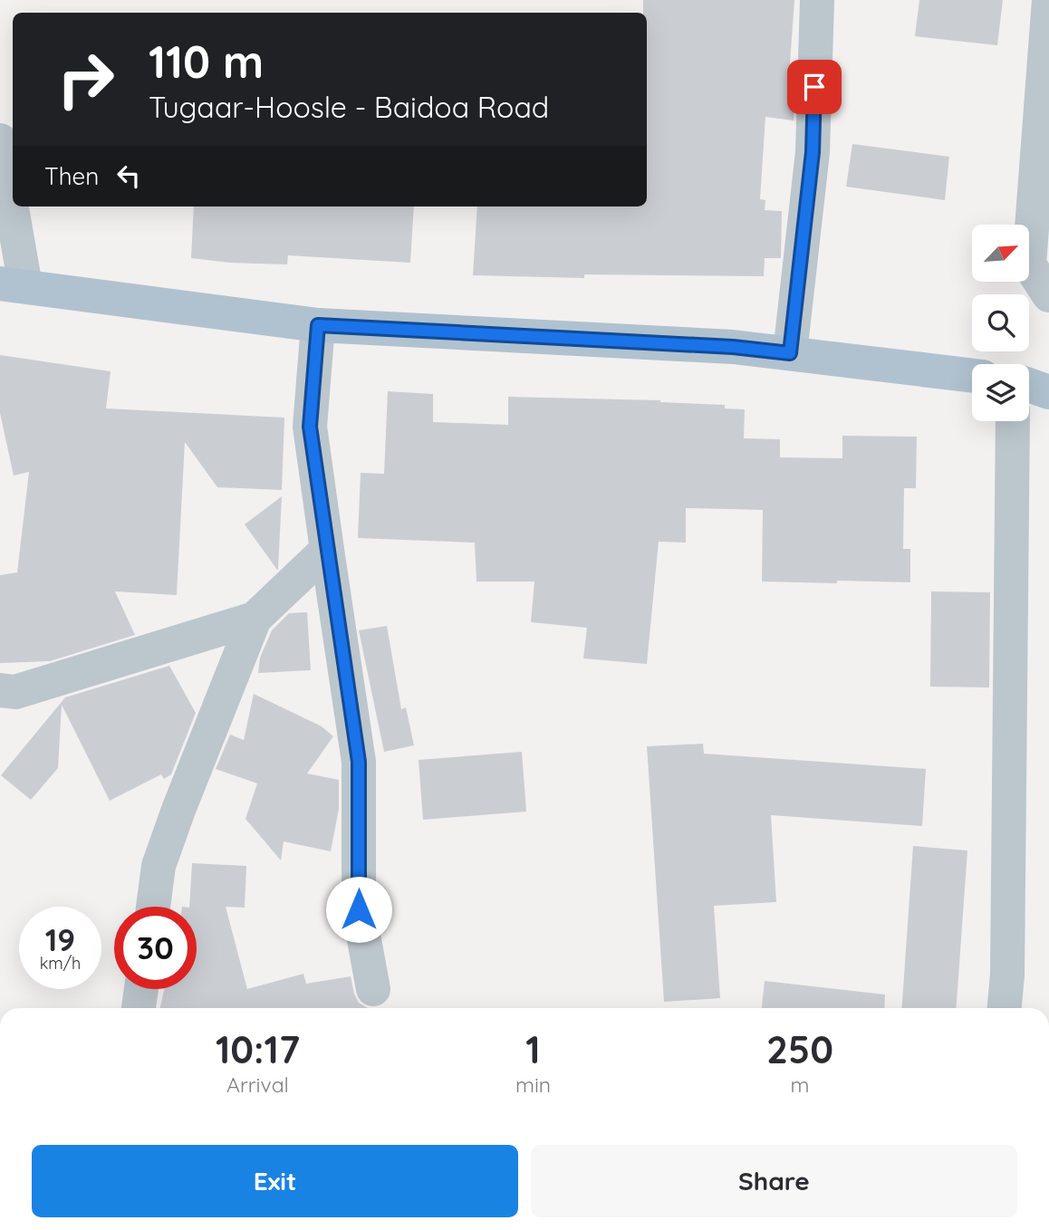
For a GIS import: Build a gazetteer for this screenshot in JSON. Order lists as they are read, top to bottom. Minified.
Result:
{"north":"top right","page":{"turn":["110 m","Tugaar-Hoosle - Baidoa Road"],"then":"Then","speed":"19 km/h","limit":"30","eta":["10:17","Arrival","1","min","250","m"],"buttons":["Exit","Share"]}}
